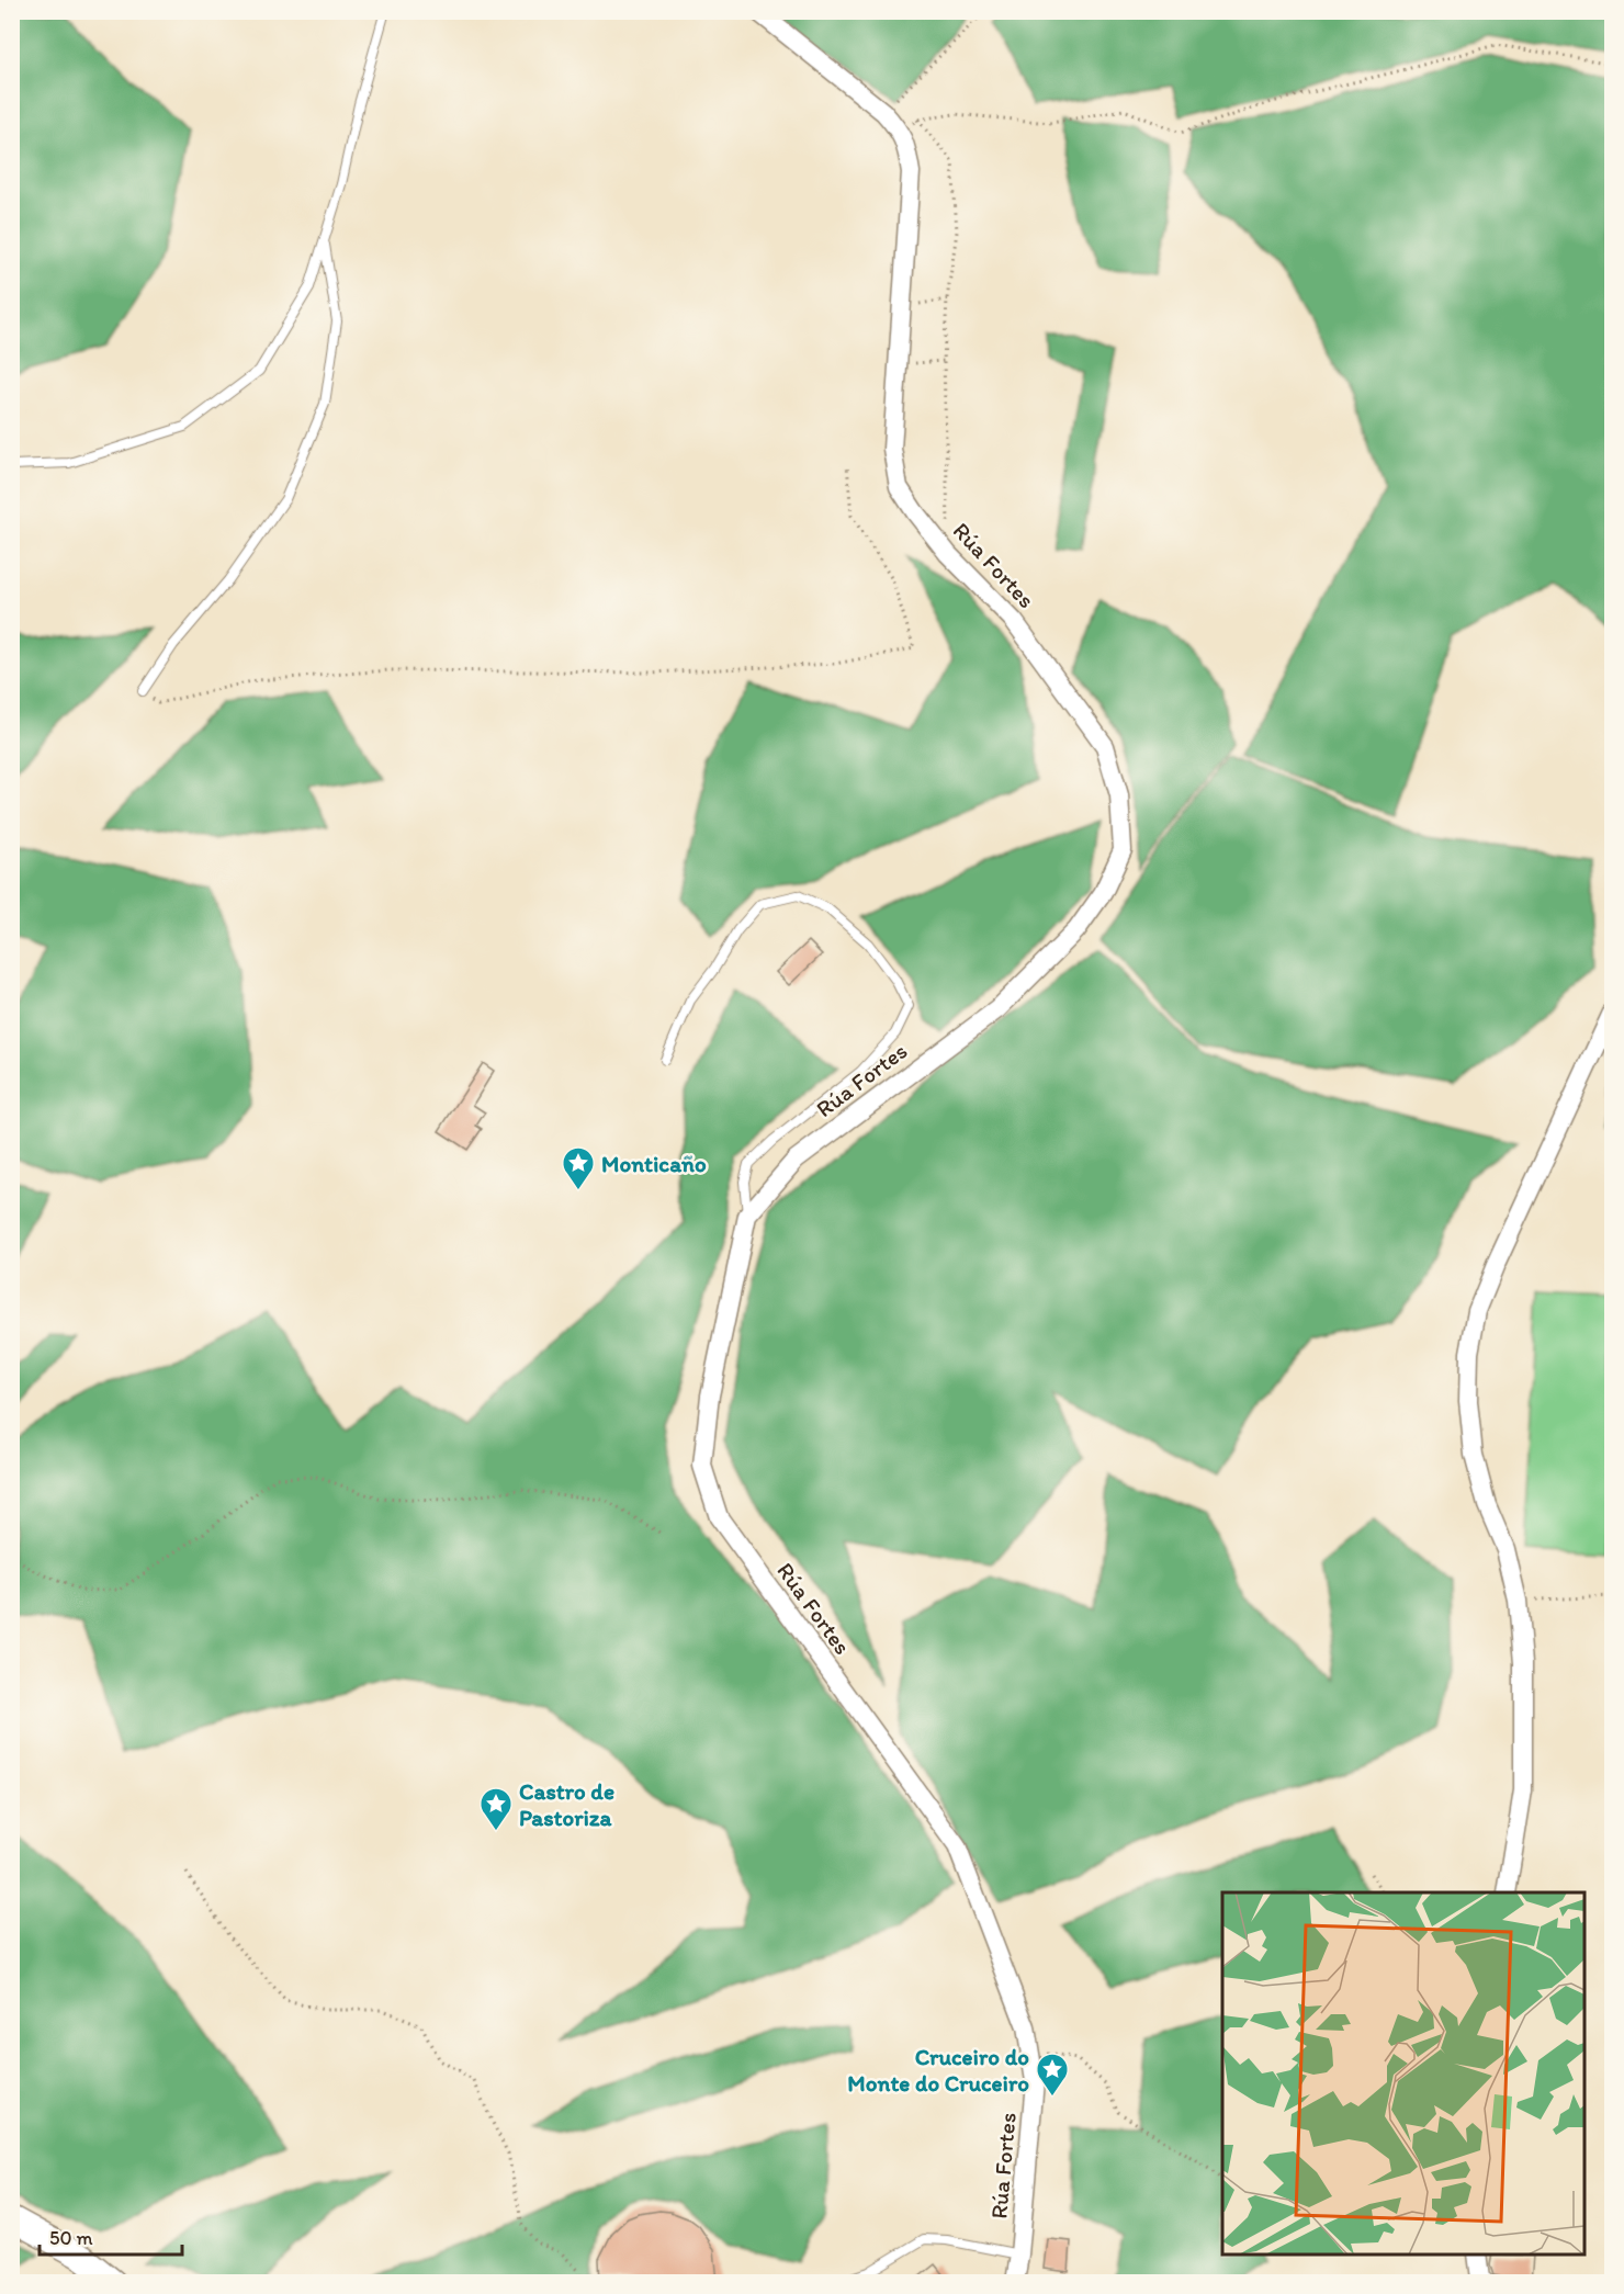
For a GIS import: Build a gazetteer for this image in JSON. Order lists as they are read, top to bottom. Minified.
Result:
{"streets":{"street":["Rúa Fortes"]},"places":{"place":["Monticaño","Castro de Pastoriza","Cruceiro do Monte do Cruceiro"]},"scale_bar":"50 m"}
